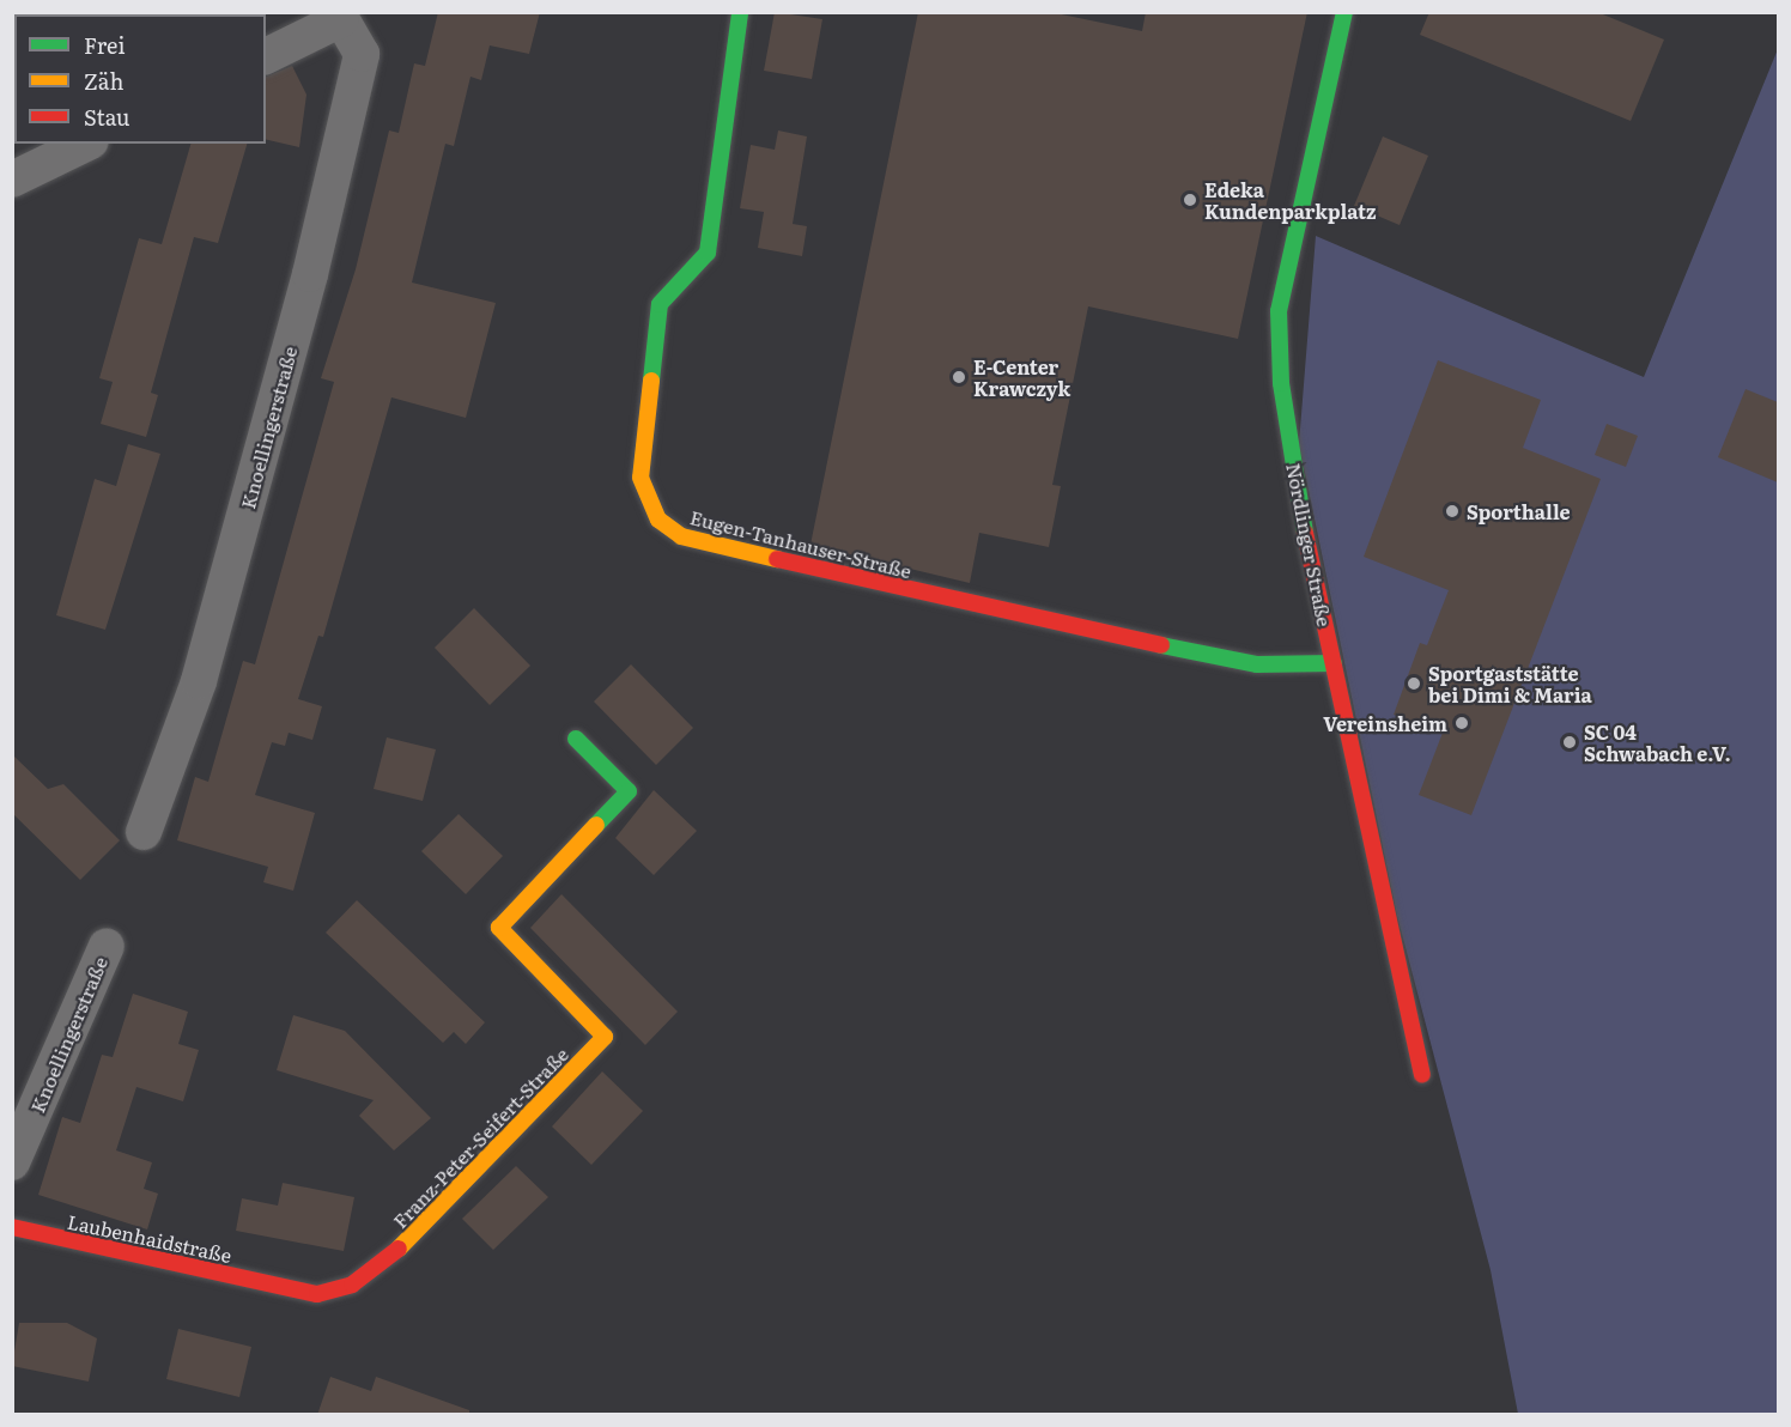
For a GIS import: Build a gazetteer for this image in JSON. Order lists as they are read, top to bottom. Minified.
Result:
{"streets":{"street":["Knoellingerstraße","Eugen-Tanhauser-Straße","Nördlinger Straße","Franz-Peter-Seifert-Straße","Laubenhaidstraße"]},"crossings":[["Eugen-Tanhauser-Straße","Nördlinger Straße"],["Franz-Peter-Seifert-Straße","Laubenhaidstraße"]],"places":["Edeka Kundenparkplatz","E-Center Krawczyk","Sporthalle","Sportgaststätte bei Dimi & Maria","Vereinsheim","SC 04 Schwabach e.V."],"legend":["Frei","Zäh","Stau"]}
